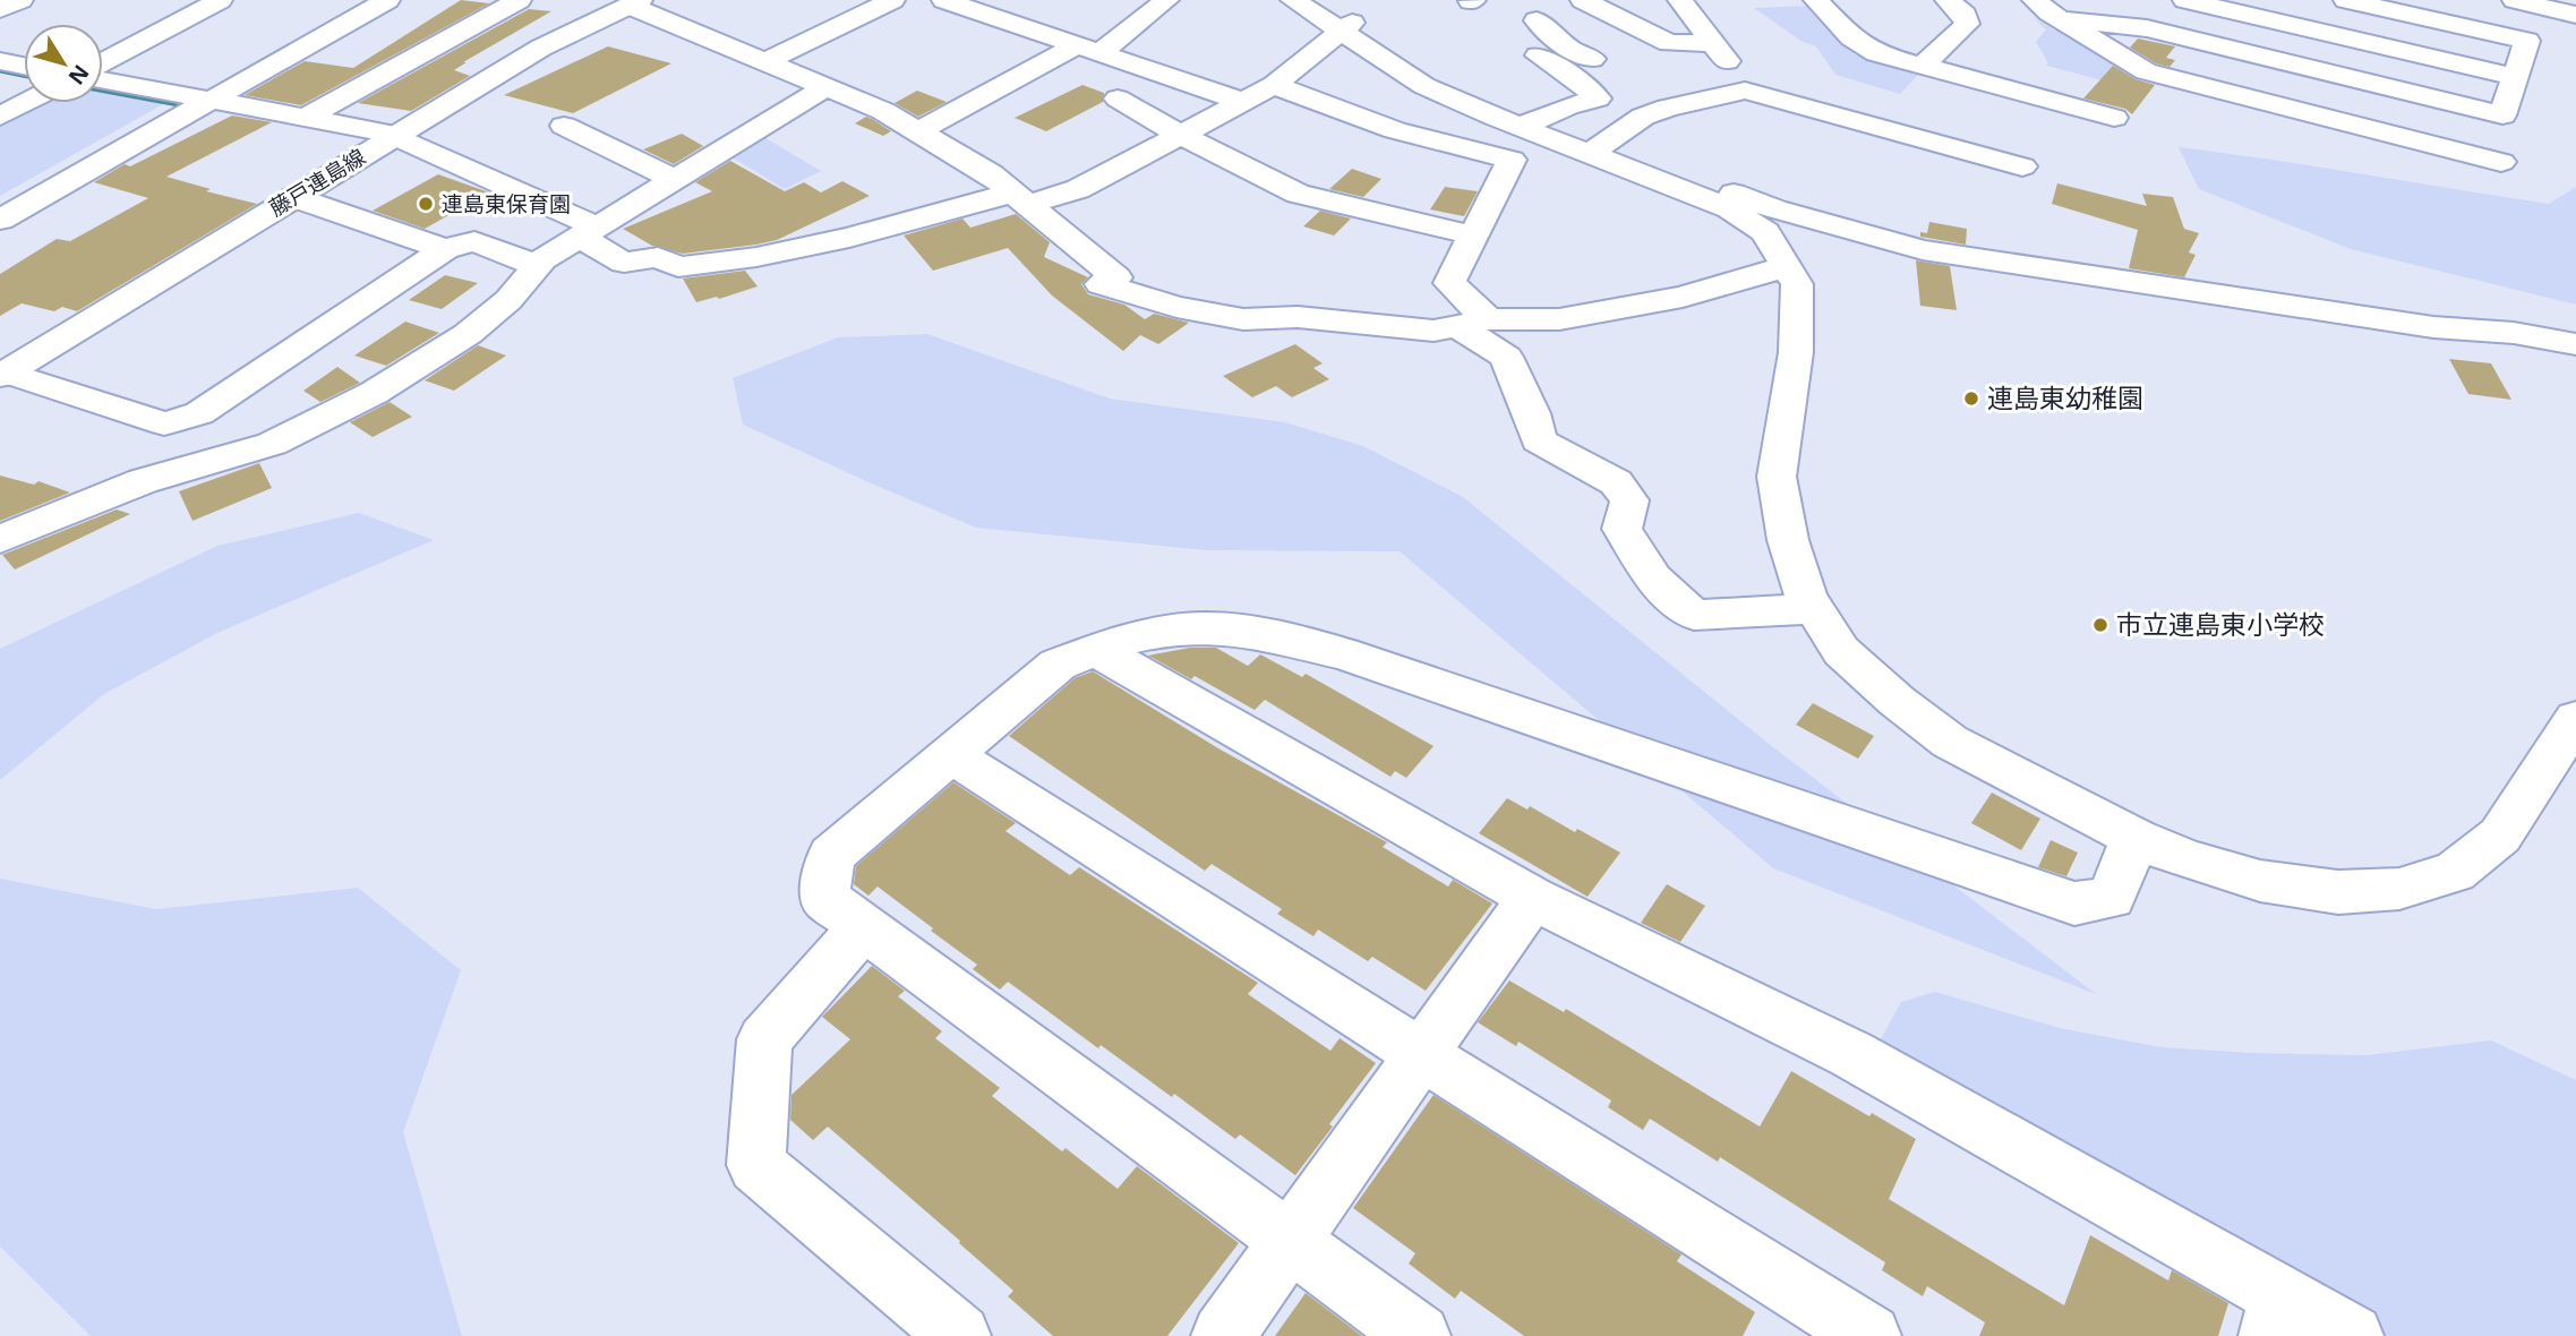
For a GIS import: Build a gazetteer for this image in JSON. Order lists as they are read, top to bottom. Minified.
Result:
{"streets":{"street":["藤戸連島線"]},"places":["連島東保育園","連島東幼稚園","市立連島東小学校"],"north":"bottom right"}
